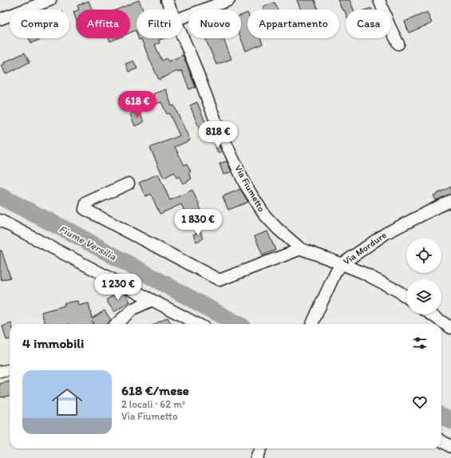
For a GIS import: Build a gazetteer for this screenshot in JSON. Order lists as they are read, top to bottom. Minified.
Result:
{"streets":{"street":["Via Fiumetto","Via Mordure"]},"crossings":[["Via Fiumetto","Via Mordure"]],"water":["Fiume Versilia"],"page":{"chip":["Compra","Affitta","Filtri","Nuovo","Appartamento","Casa"],"price":["618 €","818 €","1 830 €","1 230 €"],"heading":"4 immobili","list":[{"name":"618 €/mese","note":"2 locali · 62 m² · Via Fiumetto"}]}}
